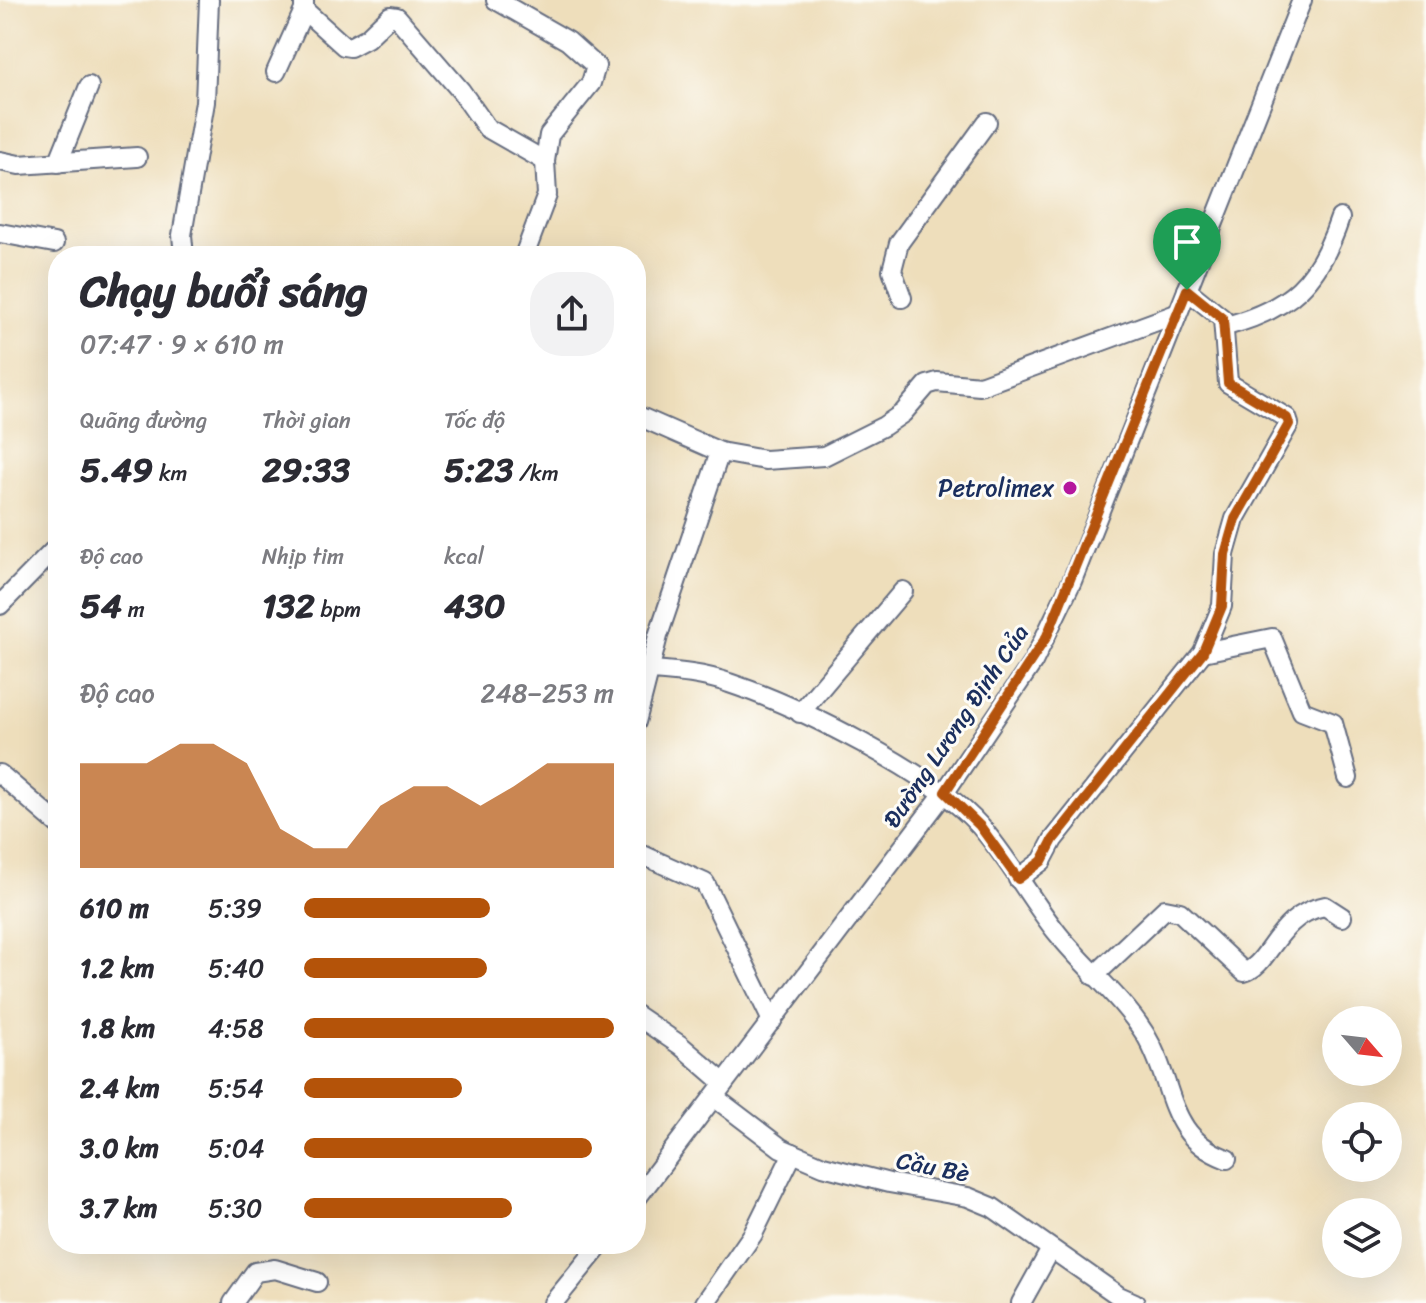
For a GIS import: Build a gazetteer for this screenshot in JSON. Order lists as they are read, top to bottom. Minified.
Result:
{"streets":{"street":["Đường Lương Định Của","Cầu Bè"]},"crossings":[["Đường Lương Định Của","Cầu Bè"]],"places":["Petrolimex"],"north":"bottom right","page":{"heading":["Chạy buổi sáng","07:47 · 9 × 610 m"],"stats":[["Quãng đường","5.49 km"],["Thời gian","29:33"],["Tốc độ","5:23 /km"],["Độ cao","54 m"],["Nhịp tim","132 bpm"],["kcal","430"]],"chart":["Độ cao","248–253 m"],"list":[{"name":"610 m","note":"5:39"},{"name":"1.2 km","note":"5:40"},{"name":"1.8 km","note":"4:58"},{"name":"2.4 km","note":"5:54"},{"name":"3.0 km","note":"5:04"},{"name":"3.7 km","note":"5:30"}]}}
